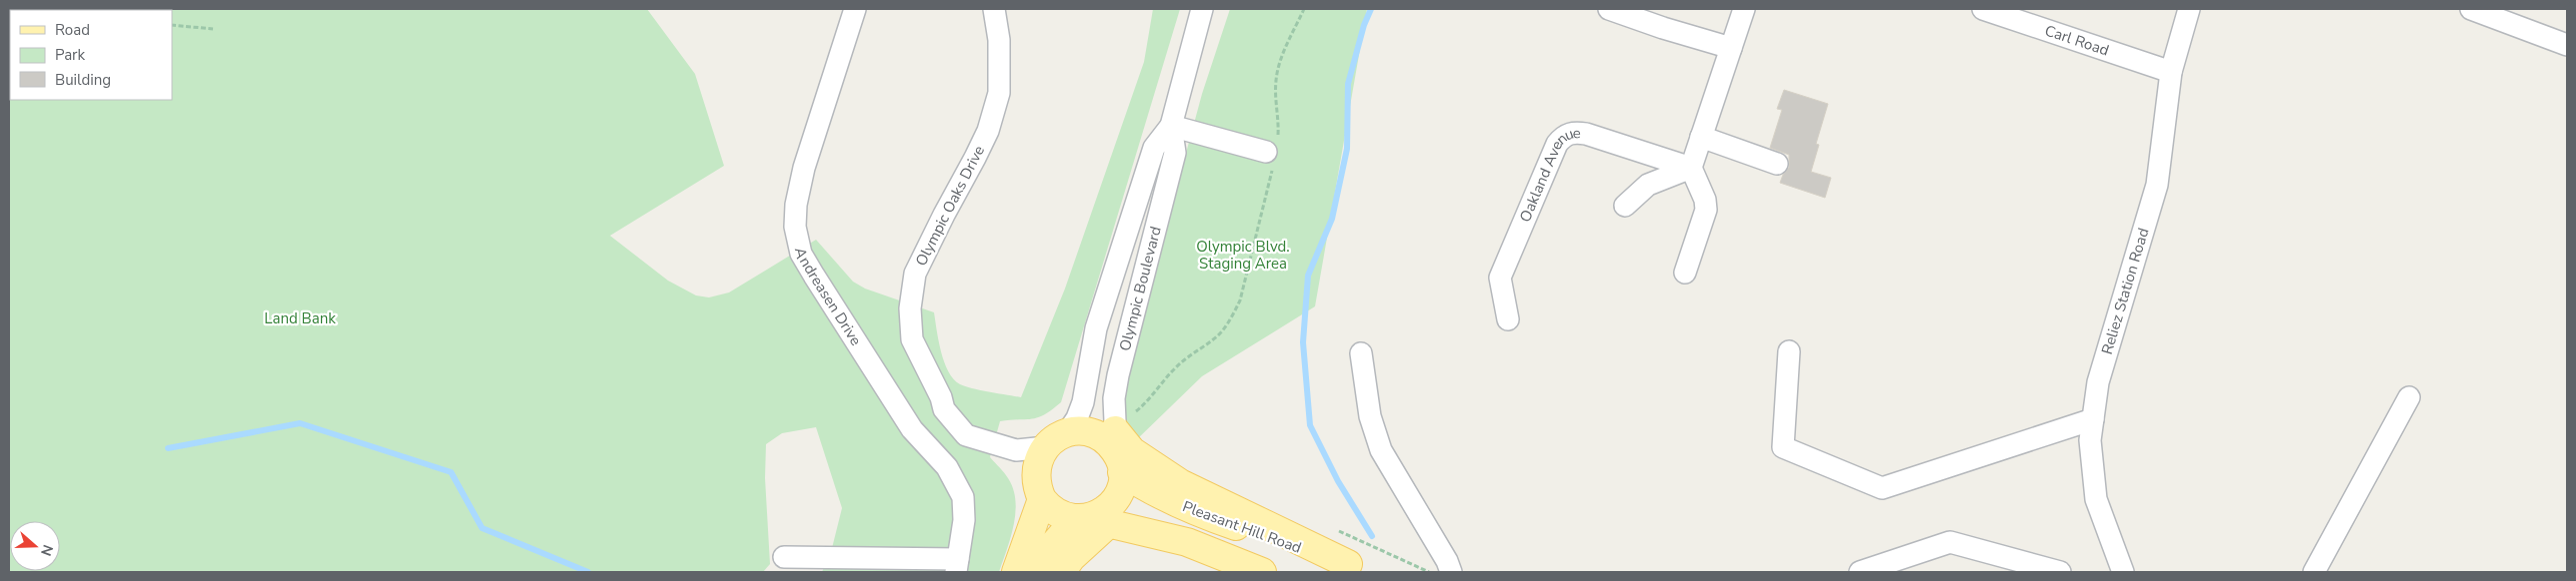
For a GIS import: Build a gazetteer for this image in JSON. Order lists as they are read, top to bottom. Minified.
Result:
{"streets":{"main road":["Olympic Boulevard","Pleasant Hill Road"],"street":["Carl Road","Oakland Avenue","Olympic Oaks Drive","Reliez Station Road","Andreasen Drive"]},"crossings":[["Carl Road","Reliez Station Road"],["Olympic Oaks Drive","Olympic Boulevard"],["Olympic Oaks Drive","Pleasant Hill Road"],["Olympic Boulevard","Pleasant Hill Road"]],"parks":["Olympic Blvd. Staging Area","Land Bank"],"legend":["Road","Park","Building"],"north":"right"}
